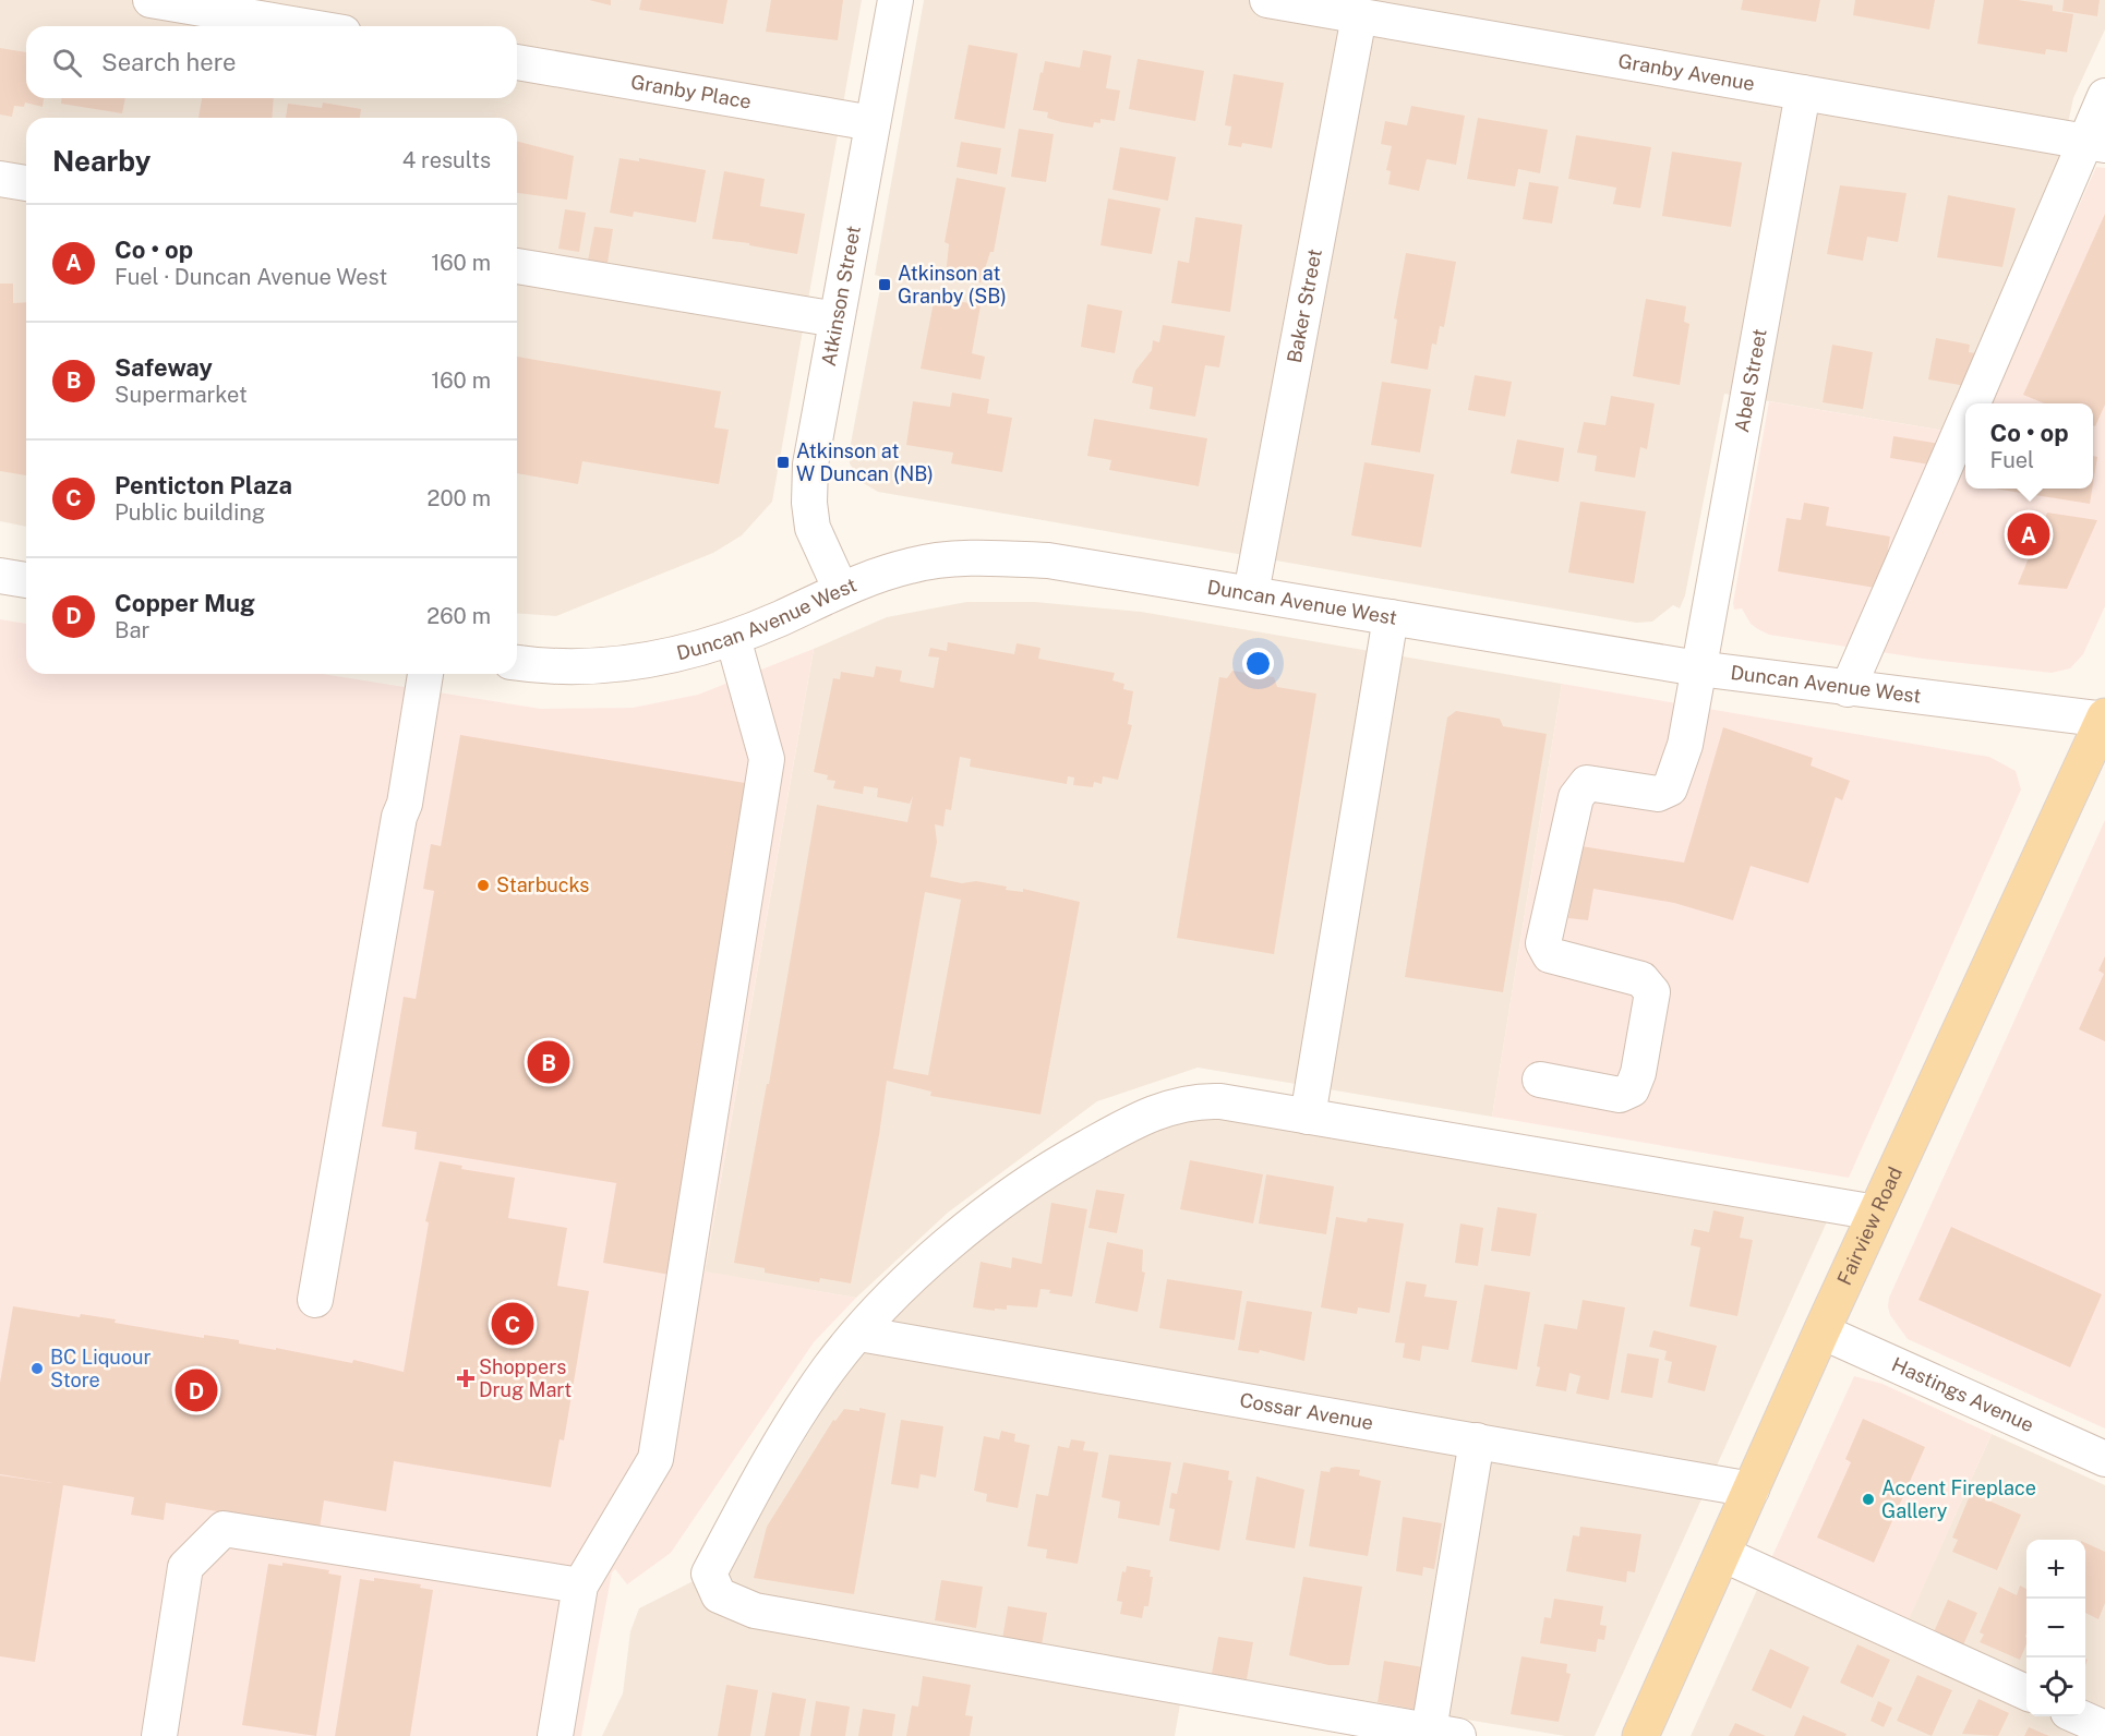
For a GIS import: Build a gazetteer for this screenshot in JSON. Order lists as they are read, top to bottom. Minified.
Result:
{"streets":{"main road":["Fairview Road"],"street":["Granby Avenue","Granby Place","Atkinson Street","Baker Street","Abel Street","Duncan Avenue West","Hastings Avenue","Cossar Avenue"]},"crossings":[["Granby Avenue","Baker Street"],["Granby Avenue","Abel Street"],["Granby Place","Atkinson Street"],["Atkinson Street","Duncan Avenue West"],["Baker Street","Duncan Avenue West"],["Abel Street","Duncan Avenue West"],["Duncan Avenue West","Fairview Road"],["Fairview Road","Hastings Avenue"],["Fairview Road","Cossar Avenue"]],"places":{"transit":["Atkinson at Granby (SB)","Atkinson at W Duncan (NB)"],"other":["Starbucks","BC Liquour Store","Accent Fireplace Gallery"],"health":["Shoppers Drug Mart"]},"page":{"search":"Search here","heading":["Nearby","4 results"],"list":[{"mark":"A","name":"Co • op","note":"Fuel · Duncan Avenue West","value":"160 m"},{"mark":"B","name":"Safeway","note":"Supermarket","value":"160 m"},{"mark":"C","name":"Penticton Plaza","note":"Public building","value":"200 m"},{"mark":"D","name":"Copper Mug","note":"Bar","value":"260 m"}],"popup":["Co • op","Fuel"],"pins":["A","B","C","D"],"map_buttons":["+","−"]}}
